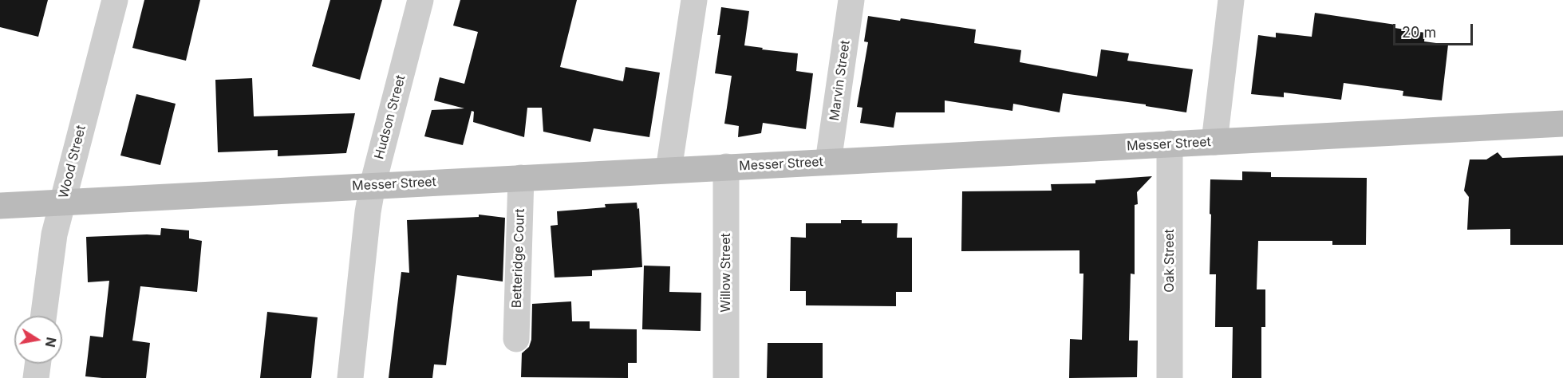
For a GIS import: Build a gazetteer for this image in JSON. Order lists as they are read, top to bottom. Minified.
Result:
{"streets":{"street":["Marvin Street","Hudson Street","Messer Street","Wood Street","Betteridge Court","Oak Street","Willow Street"]},"crossings":[["Marvin Street","Messer Street"],["Hudson Street","Messer Street"],["Messer Street","Wood Street"],["Messer Street","Betteridge Court"],["Messer Street","Oak Street"],["Messer Street","Willow Street"]],"scale_bar":"20 m","north":"right"}
